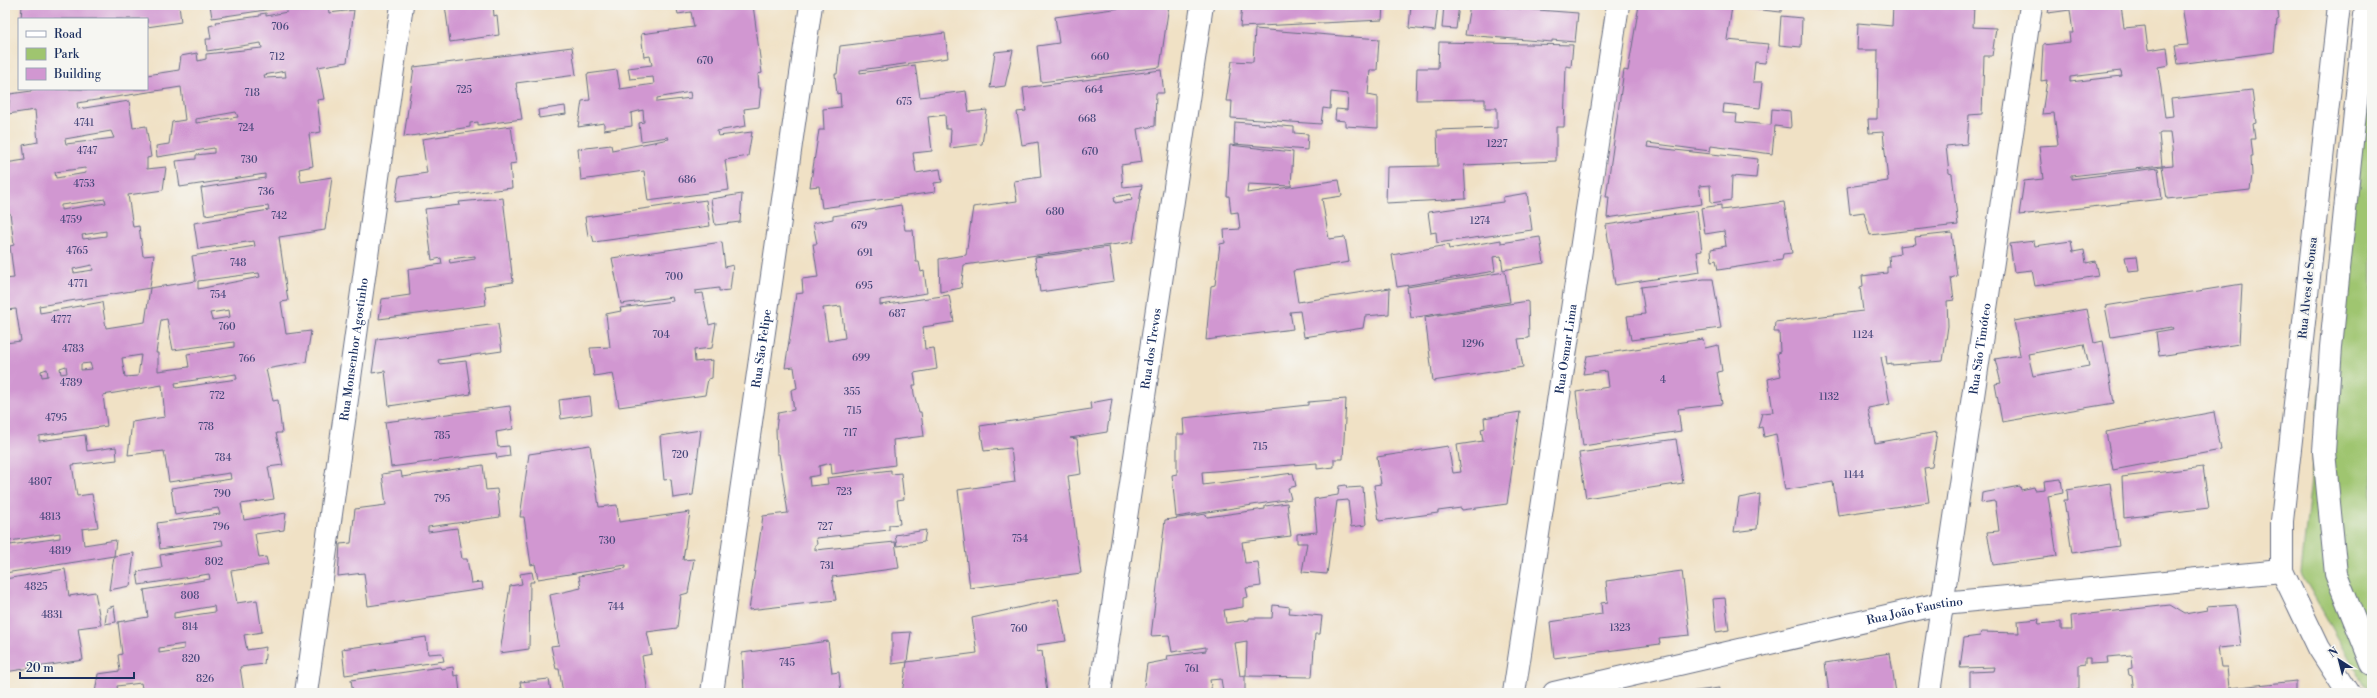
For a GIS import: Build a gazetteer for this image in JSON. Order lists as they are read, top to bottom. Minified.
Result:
{"streets":{"street":["Rua Alves de Sousa","Rua Monsenhor Agostinho","Rua São Felipe","Rua dos Trevos","Rua Osmar Lima","Rua São Timóteo","Rua João Faustino"]},"crossings":[["Rua Alves de Sousa","Rua João Faustino"],["Rua São Timóteo","Rua João Faustino"]],"house_numbers":["706","712","660","670","725","664","718","675","668","4741","724","1227","4747","670","730","686","4753","736","680","742","4759","1274","679","4765","691","748","700","4771","695","754","687","4777","760","704","1124","1296","4783","699","766","4","4789","355","772","1132","715","4795","778","717","785","715","720","784","1144","4807","723","790","795","4813","796","727","754","730","4819","802","731","4825","808","744","4831","814","1323","760","820","745","761","826"],"legend":["Road","Park","Building"],"scale_bar":"20 m","north":"top left"}
